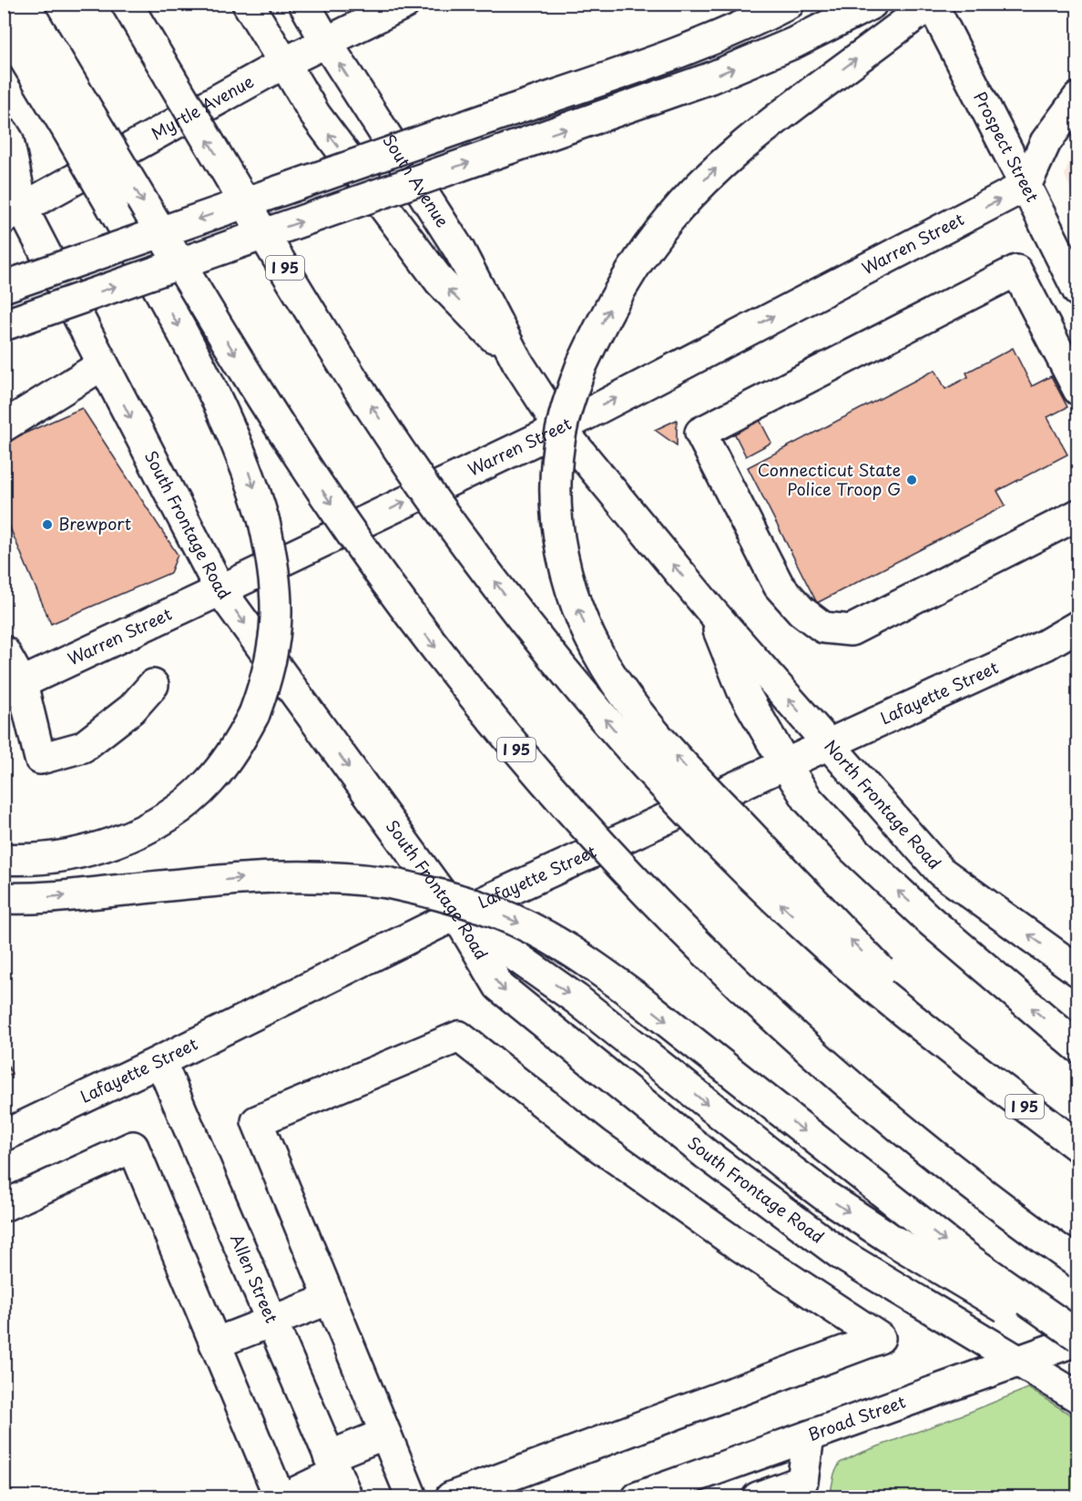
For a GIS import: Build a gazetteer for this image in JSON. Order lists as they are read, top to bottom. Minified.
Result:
{"streets":{"main road":["Myrtle Avenue","Prospect Street","South Avenue","Warren Street","I 95","South Frontage Road","Lafayette Street","North Frontage Road","Allen Street","Broad Street"]},"crossings":[["Myrtle Avenue","South Avenue"],["Myrtle Avenue","South Frontage Road"],["Prospect Street","Warren Street"],["South Avenue","Warren Street"],["South Avenue","North Frontage Road"],["Warren Street","South Frontage Road"],["Warren Street","North Frontage Road"],["South Frontage Road","Lafayette Street"],["South Frontage Road","Broad Street"],["Lafayette Street","North Frontage Road"],["Lafayette Street","Allen Street"]],"places":["Connecticut State Police Troop G","Brewport"]}
